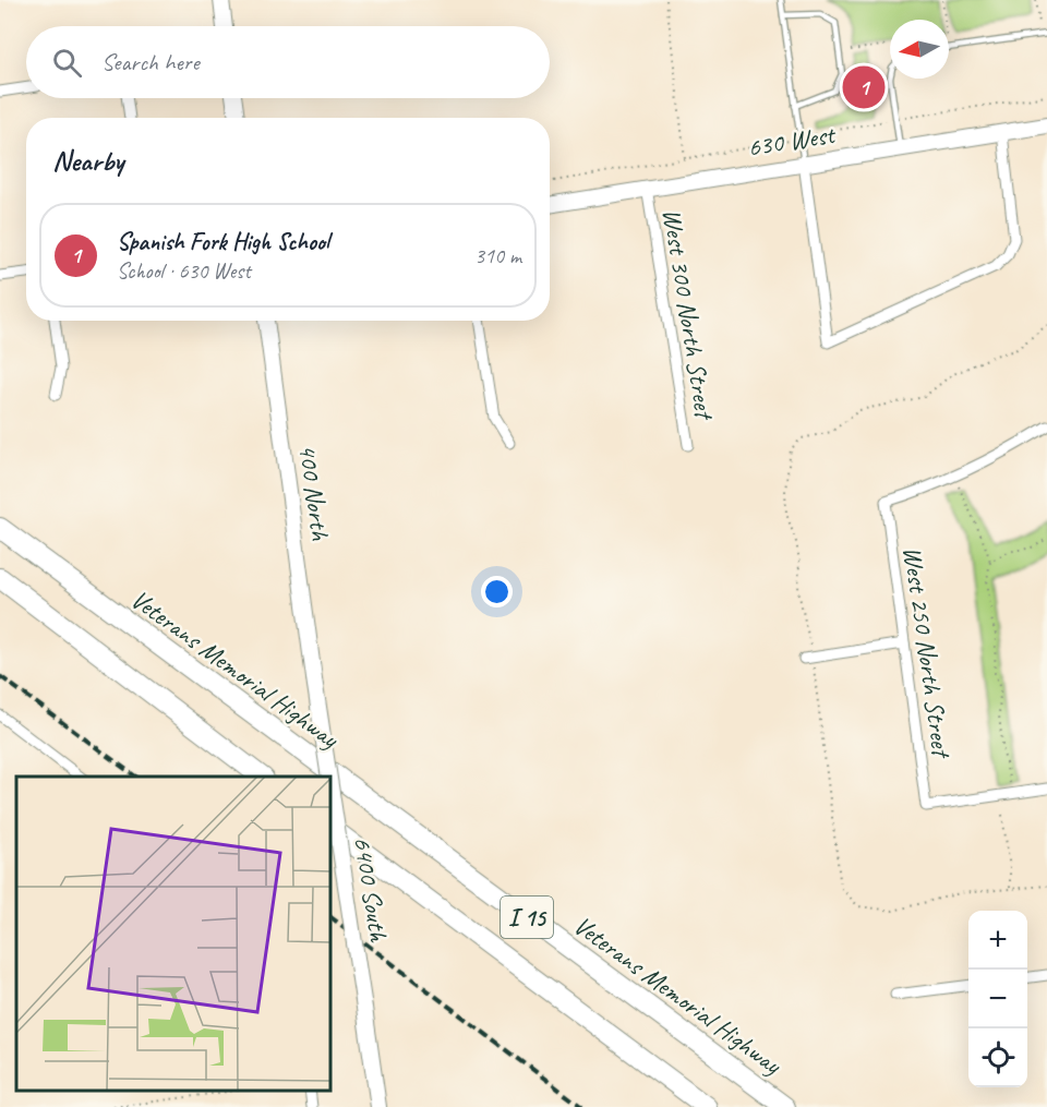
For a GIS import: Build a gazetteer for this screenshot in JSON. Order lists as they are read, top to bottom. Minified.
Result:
{"streets":{"highway":["Veterans Memorial Highway","I 15"],"main road":["630 West","400 North","6400 South"],"street":["West 300 North Street","West 250 North Street"]},"crossings":[["630 West","West 300 North Street"],["400 North","6400 South"]],"north":"left","page":{"search":"Search here","pins":"1","heading":"Nearby","list":[{"mark":"1","name":"Spanish Fork High School","note":"School · 630 West","value":"310 m"}],"map_buttons":["+","−"]}}
